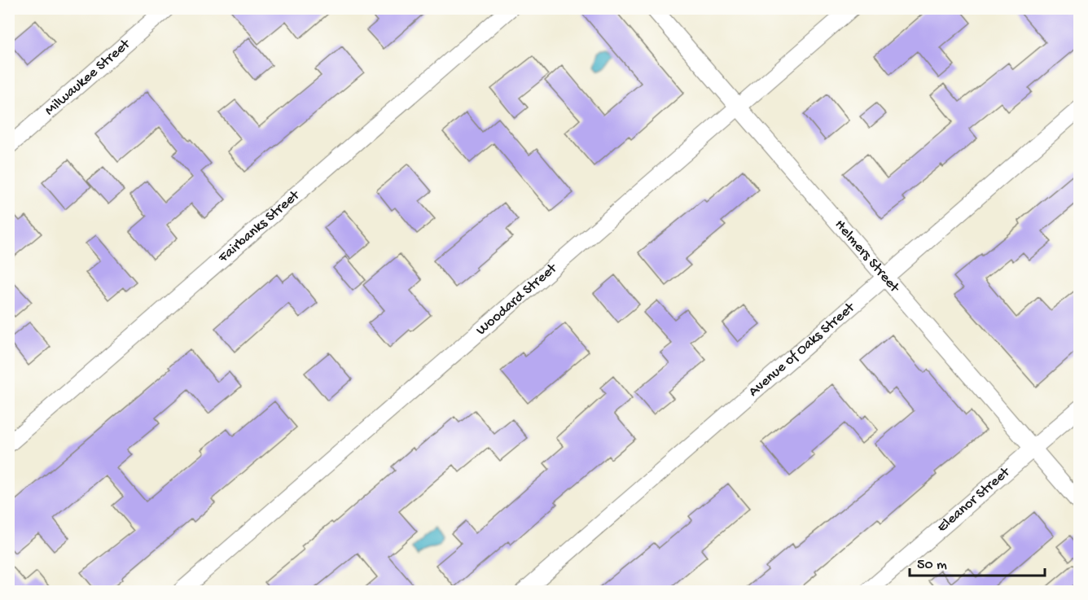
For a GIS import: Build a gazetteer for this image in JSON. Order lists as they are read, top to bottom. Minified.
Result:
{"streets":{"street":["Milwaukee Street","Fairbanks Street","Helmers Street","Woodard Street","Avenue of Oaks Street","Eleanor Street"]},"crossings":[["Helmers Street","Woodard Street"],["Helmers Street","Avenue of Oaks Street"],["Helmers Street","Eleanor Street"]],"scale_bar":"50 m"}
